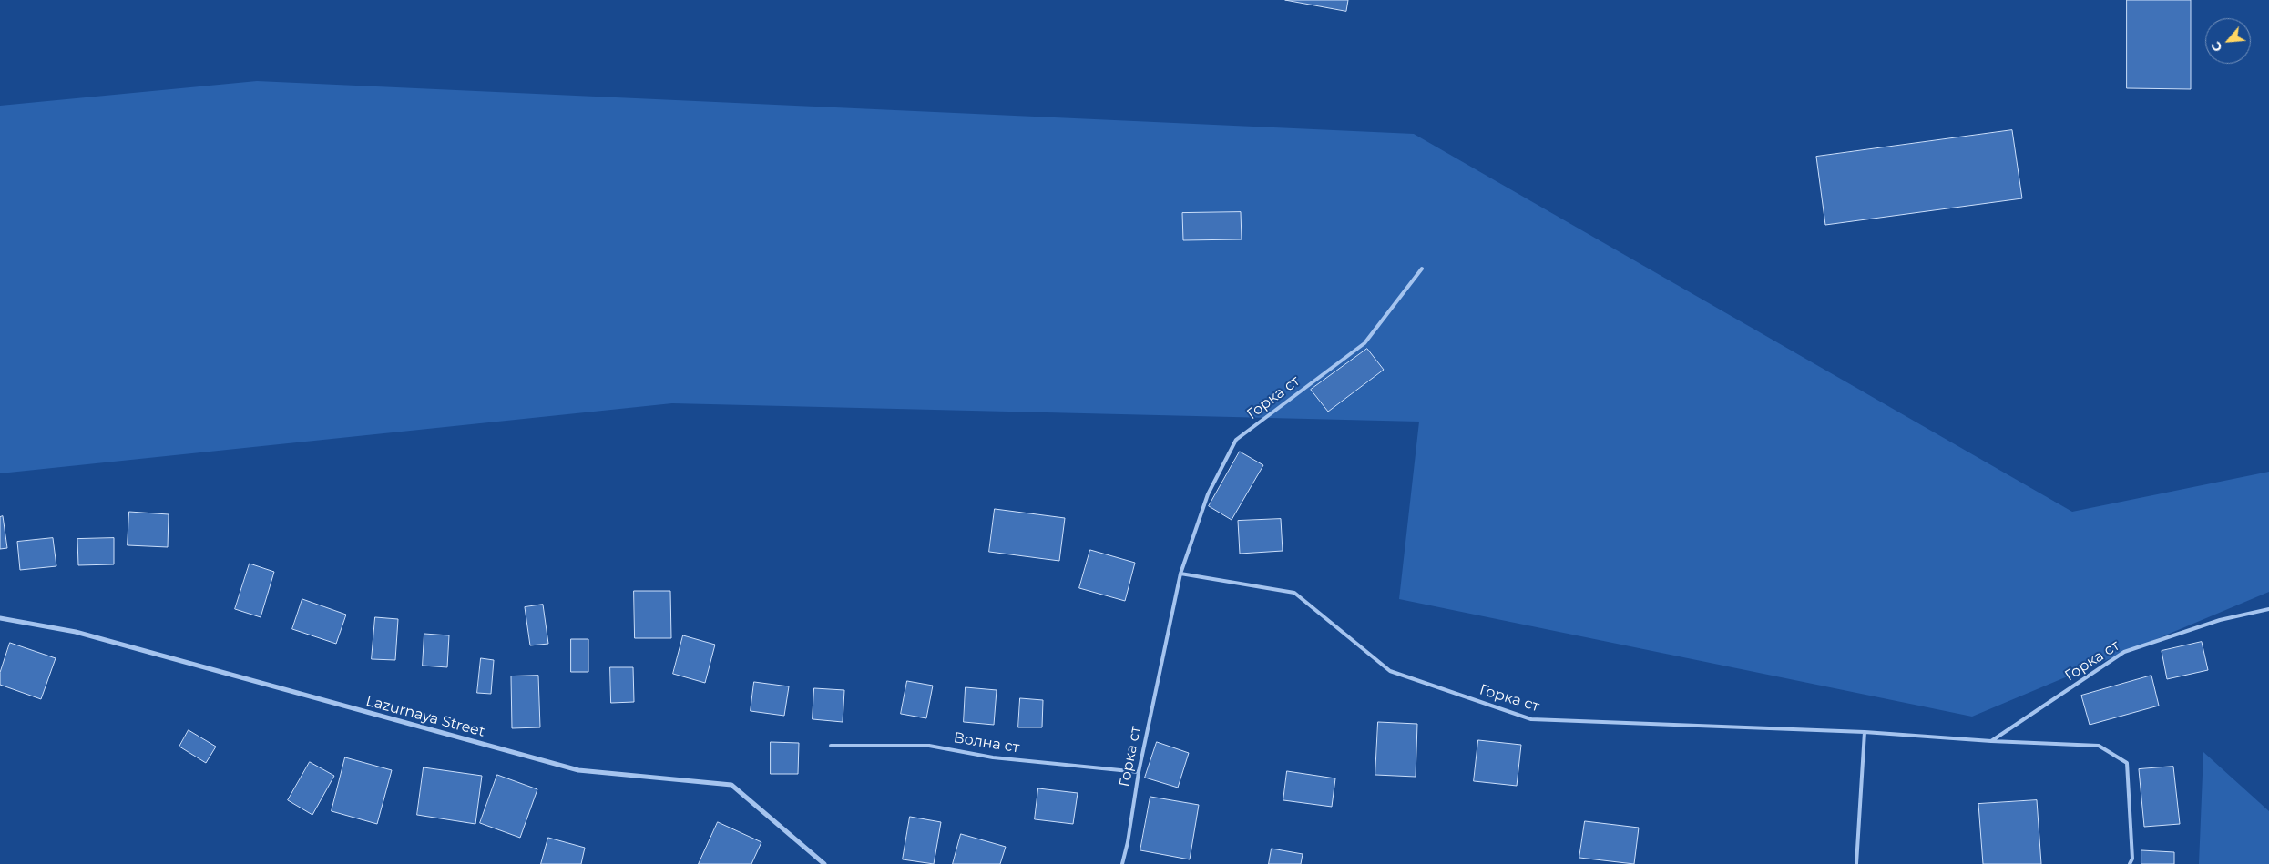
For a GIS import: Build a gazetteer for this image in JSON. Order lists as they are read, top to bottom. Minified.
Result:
{"streets":{"street":["Lazurnaya Street"],"lane":["Горка ст","Волна ст"]},"crossings":[["Горка ст","Волна ст"]],"north":"bottom left"}
